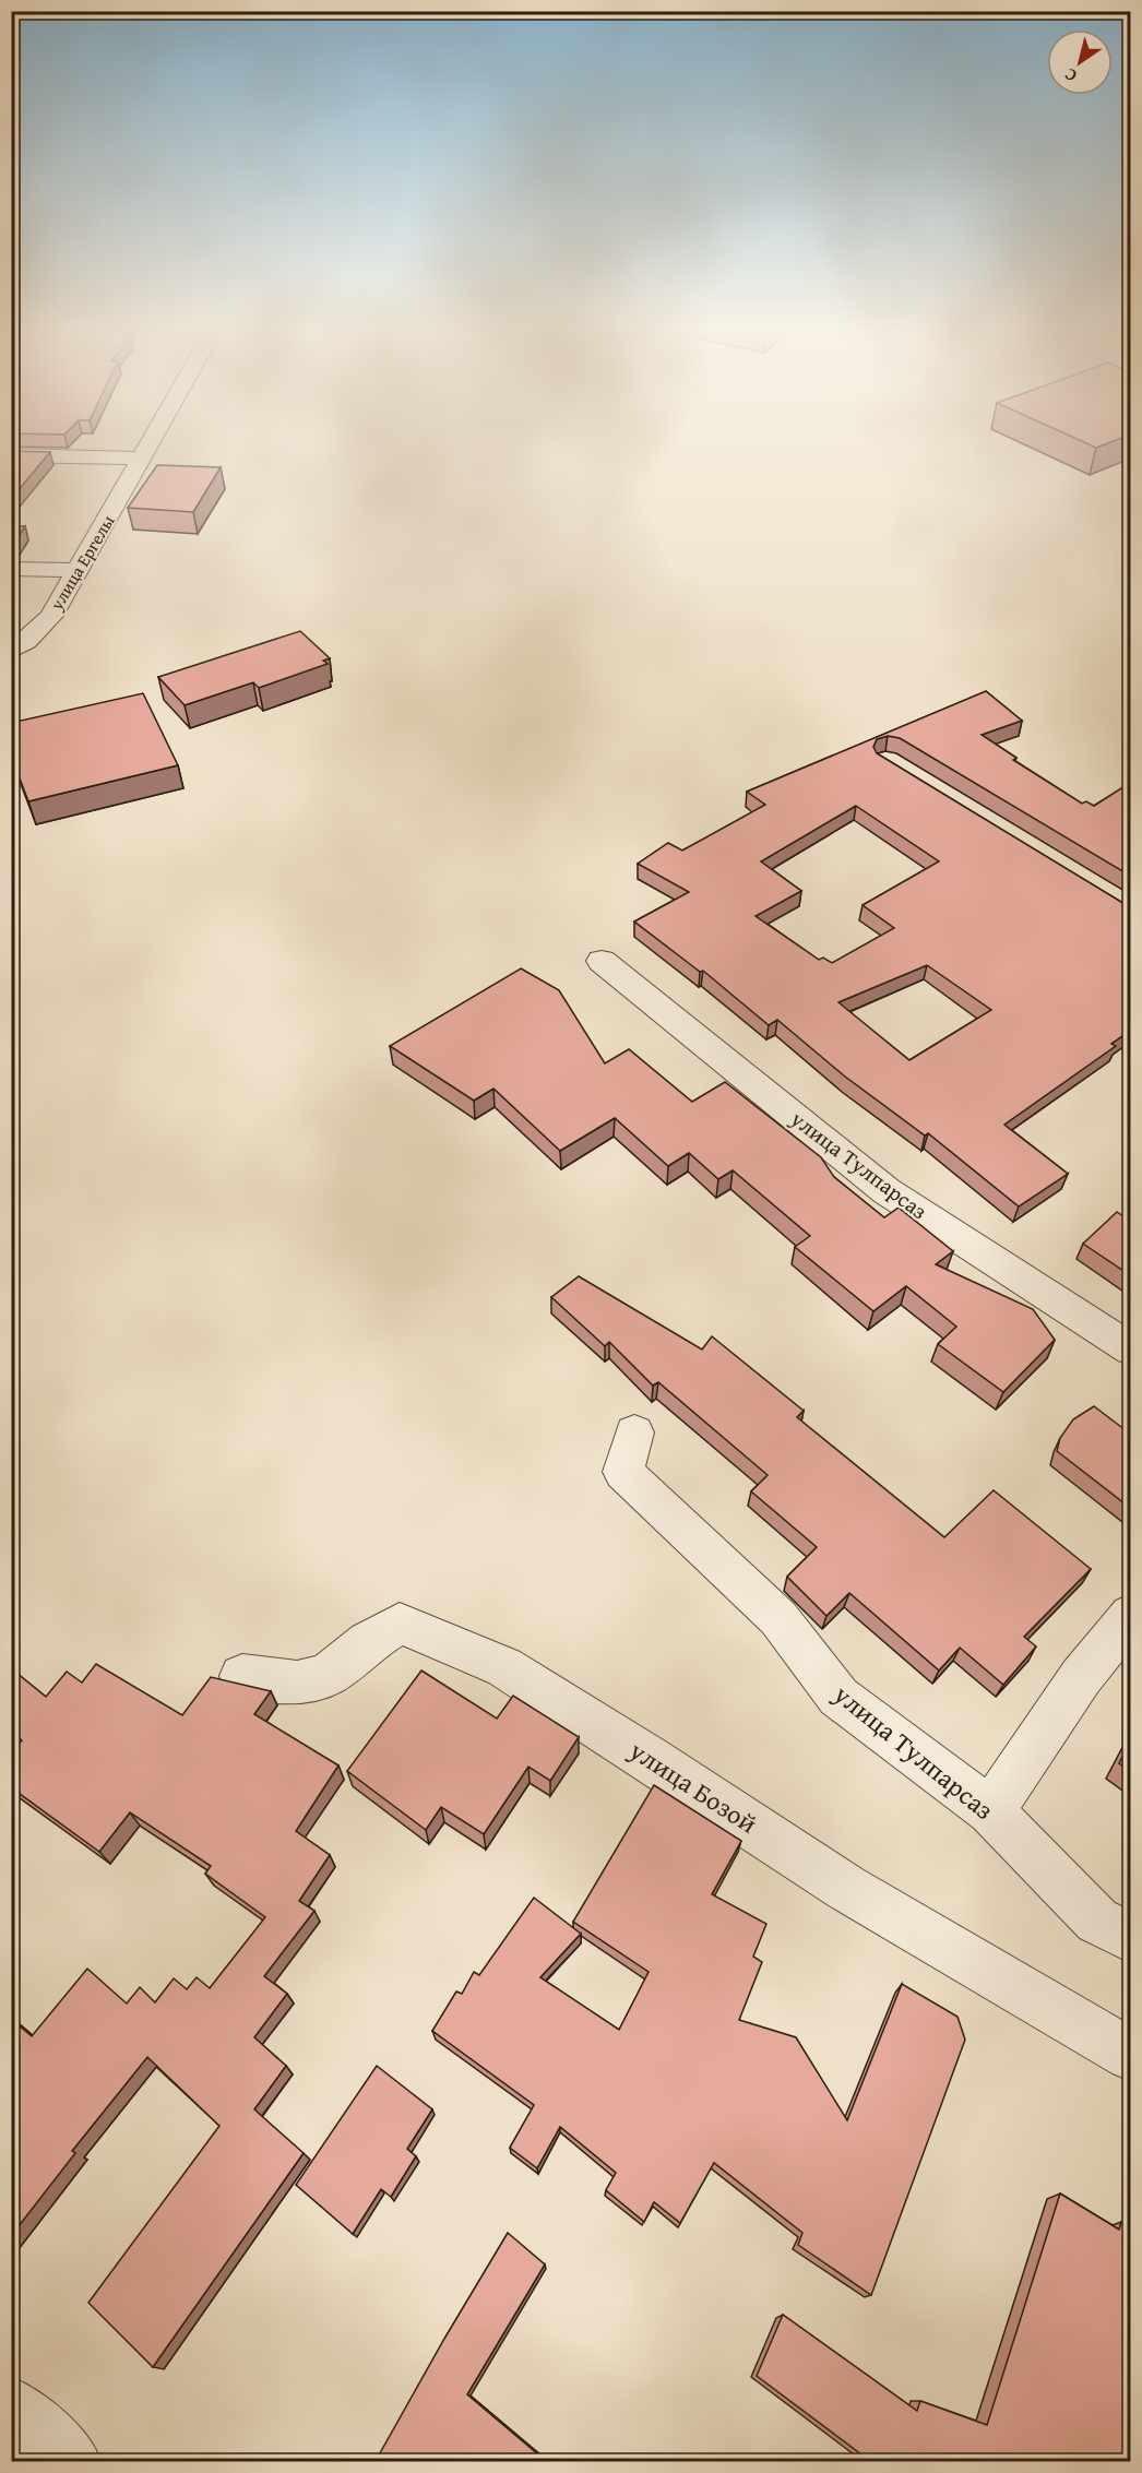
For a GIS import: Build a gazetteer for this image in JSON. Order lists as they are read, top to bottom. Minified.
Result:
{"streets":{"street":["улица Ергелы","улица Тулпарсаз","улица Бозой"]},"north":"bottom left"}
